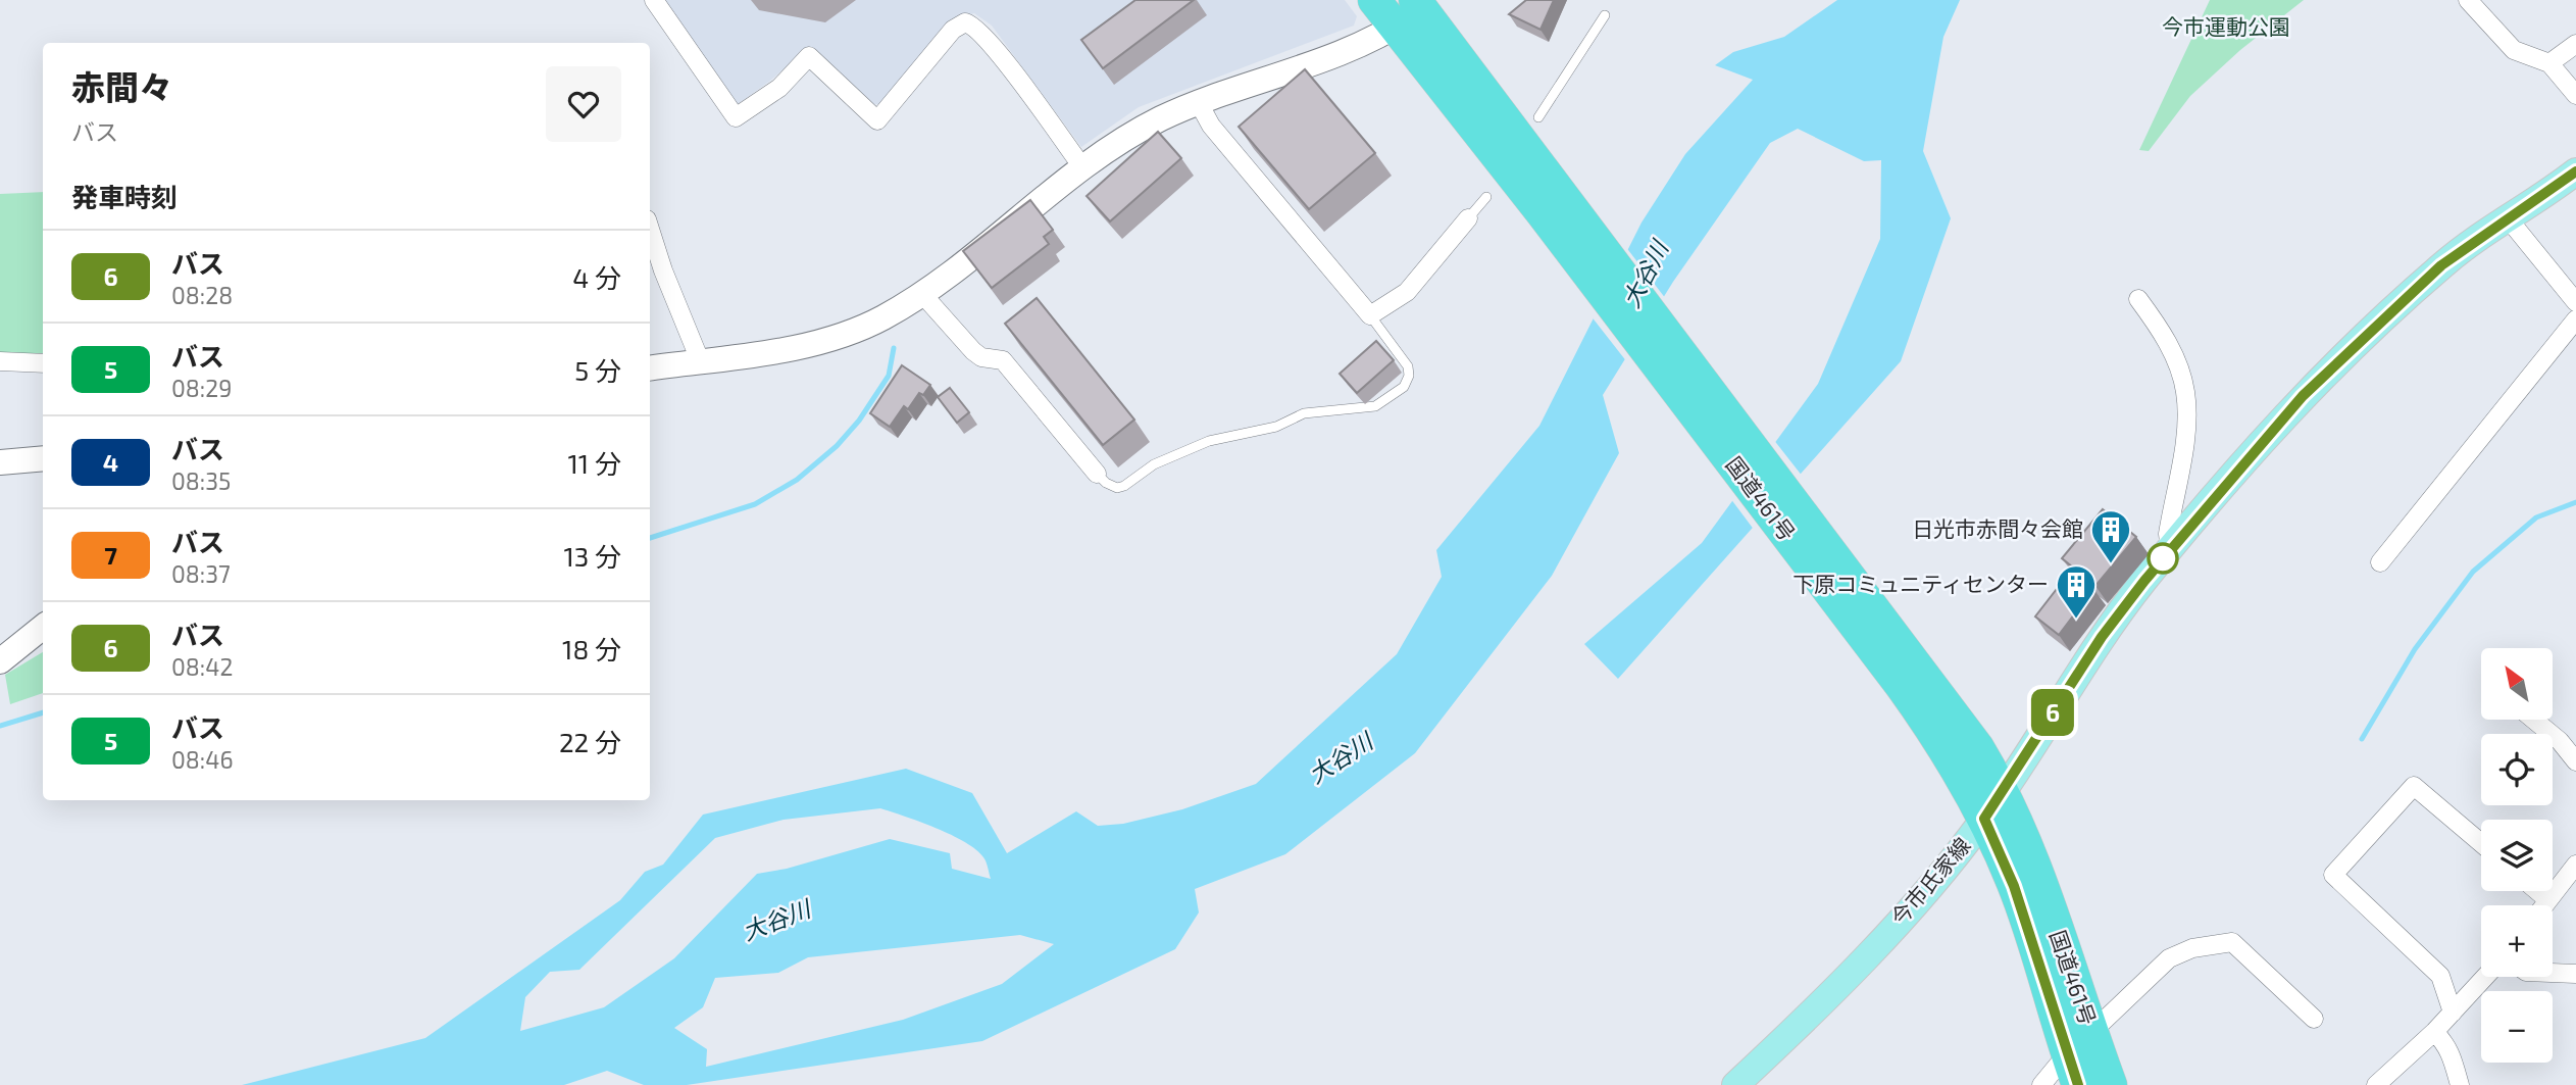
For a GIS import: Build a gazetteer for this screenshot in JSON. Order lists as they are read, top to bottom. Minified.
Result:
{"streets":{"highway":["国道461号"],"main road":["今市氏家線"]},"crossings":[["国道461号","今市氏家線"]],"water":["大谷川"],"parks":["今市運動公園"],"places":{"building":["日光市赤間々会館","下原コミュニティセンター"]},"lines":["bus line 6"],"north":"top left","page":{"on_map":"6","heading":[["赤間々","バス"],"発車時刻"],"list":[{"mark":"6","name":"バス","note":"08:28","value":"4 分"},{"mark":"5","name":"バス","note":"08:29","value":"5 分"},{"mark":"4","name":"バス","note":"08:35","value":"11 分"},{"mark":"7","name":"バス","note":"08:37","value":"13 分"},{"mark":"6","name":"バス","note":"08:42","value":"18 分"},{"mark":"5","name":"バス","note":"08:46","value":"22 分"}],"map_buttons":["+","−"]}}
